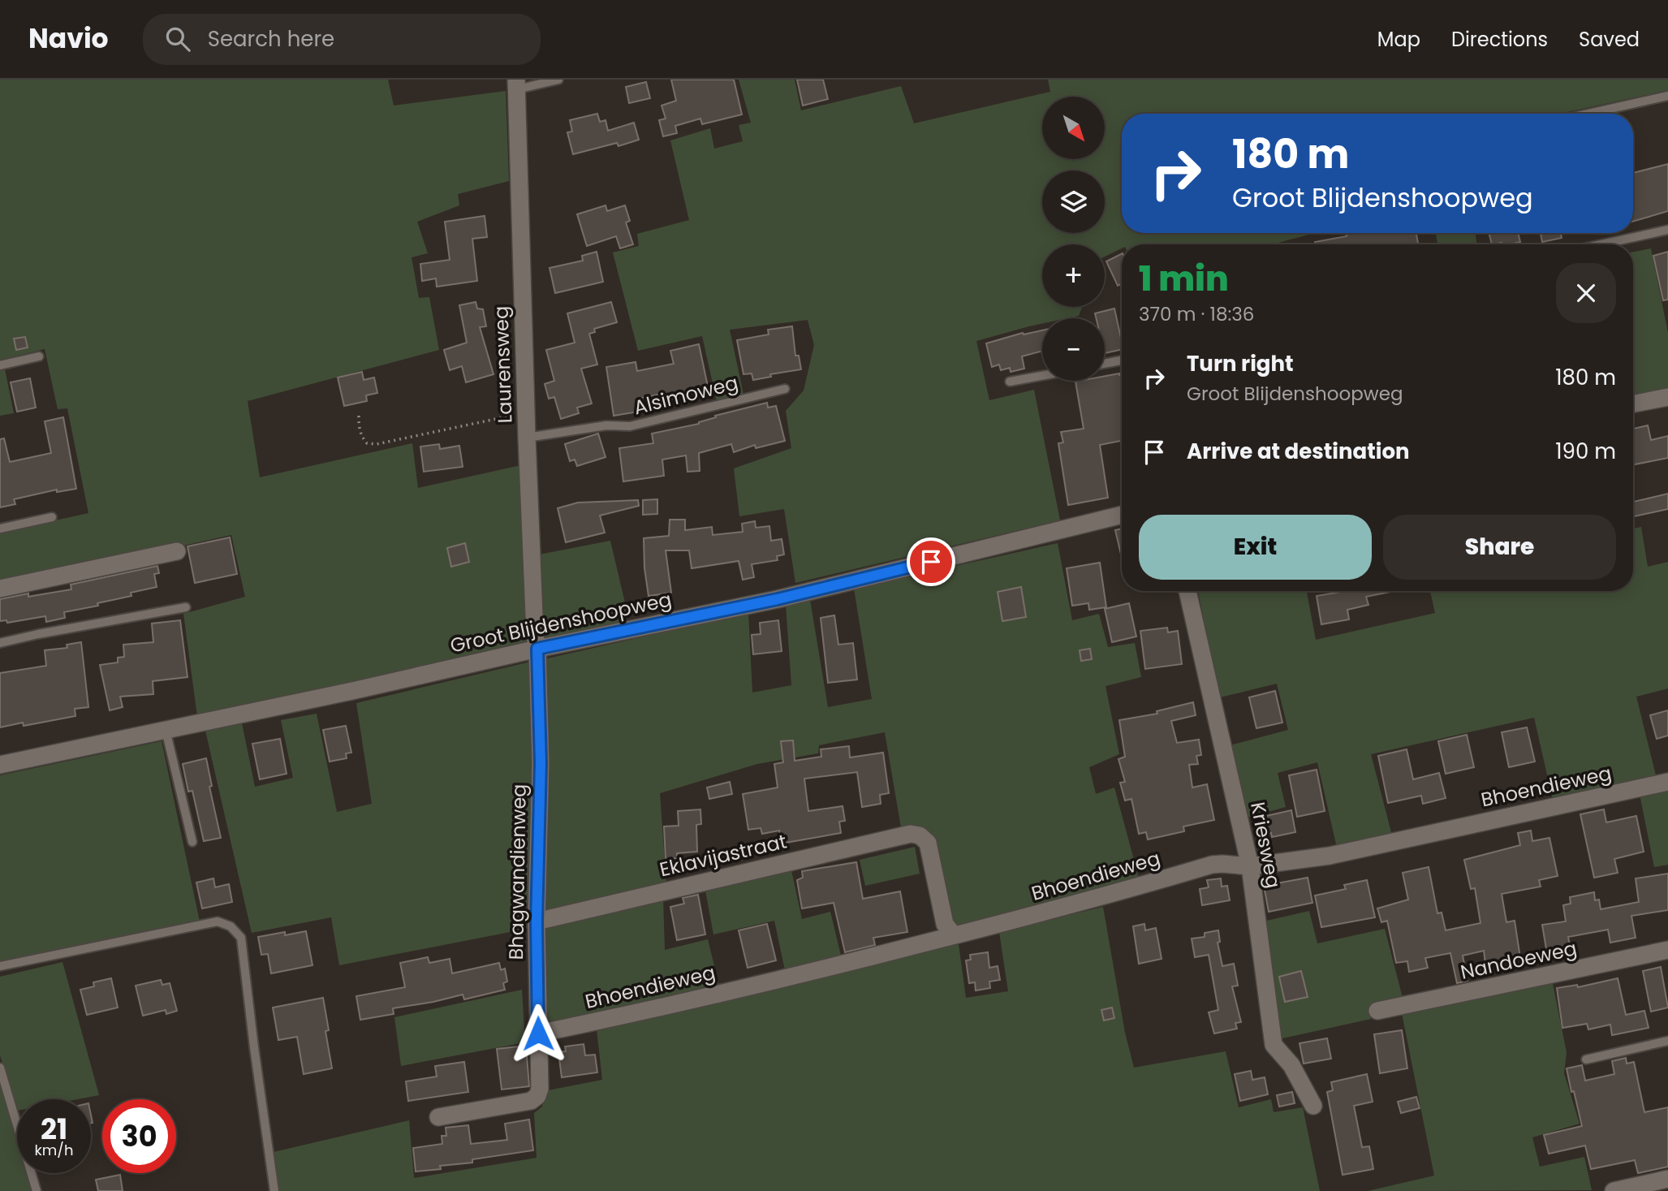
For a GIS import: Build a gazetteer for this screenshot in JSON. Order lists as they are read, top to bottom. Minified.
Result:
{"streets":{"street":["Laurensweg","Groot Blijdenshoopweg","Bhoendieweg","Kriesweg","Eklavijastraat","Bhagwandienweg","Nandoeweg"],"lane":["Alsimoweg"]},"crossings":[["Laurensweg","Alsimoweg"],["Laurensweg","Groot Blijdenshoopweg"],["Laurensweg","Bhagwandienweg"],["Groot Blijdenshoopweg","Bhagwandienweg"],["Bhoendieweg","Kriesweg"],["Bhoendieweg","Eklavijastraat"],["Bhoendieweg","Bhagwandienweg"],["Eklavijastraat","Bhagwandienweg"]],"north":"bottom right","page":{"header":"Navio","search":"Search here","nav":["Map","Directions","Saved"],"map_buttons":["+","−"],"turn":["180 m","Groot Blijdenshoopweg"],"heading":["1 min","370 m · 18:36"],"list":[{"name":"Turn right","note":"Groot Blijdenshoopweg","value":"180 m"},{"name":"Arrive at destination","value":"190 m"}],"buttons":["Exit","Share"],"speed":"21 km/h","limit":"30"}}
